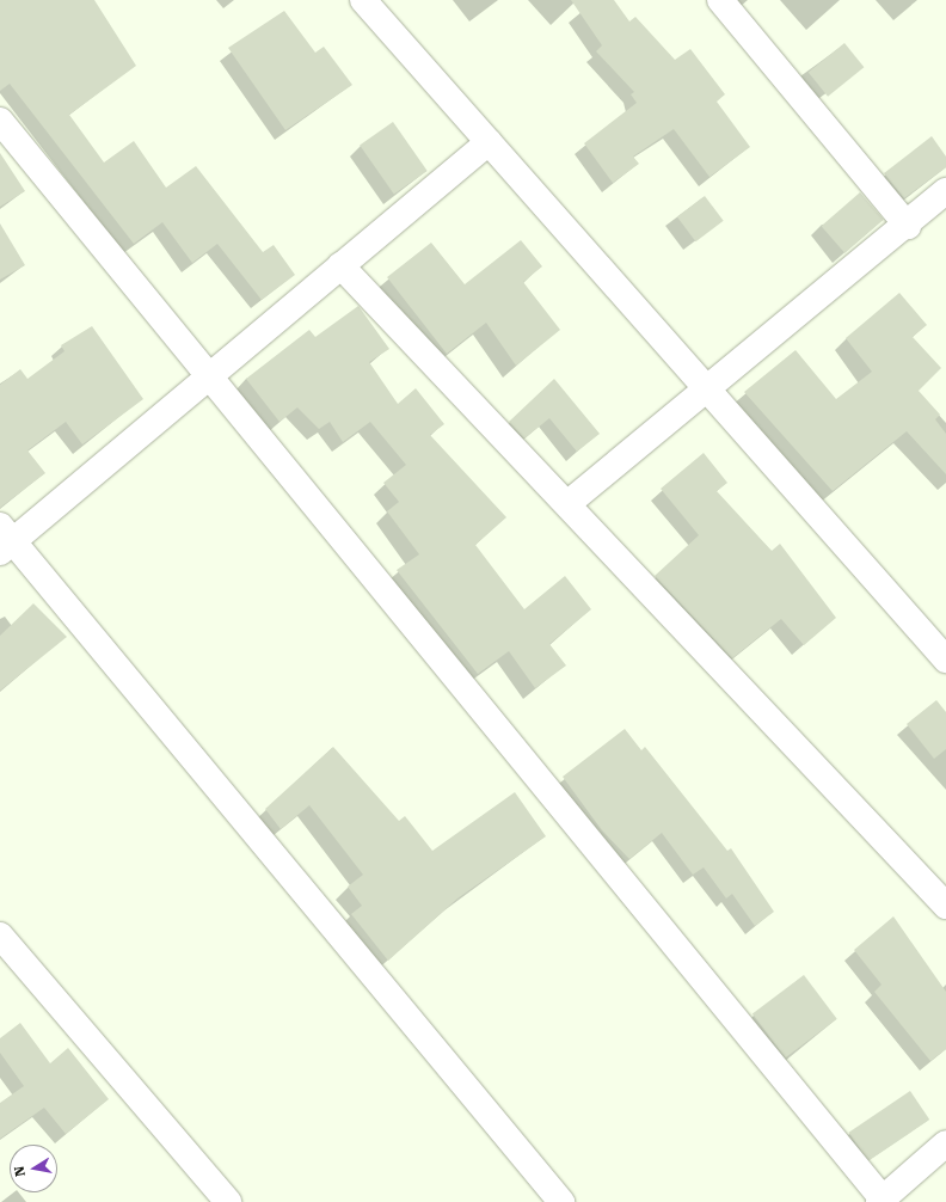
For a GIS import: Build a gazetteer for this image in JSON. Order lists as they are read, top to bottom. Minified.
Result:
{"north":"left"}
